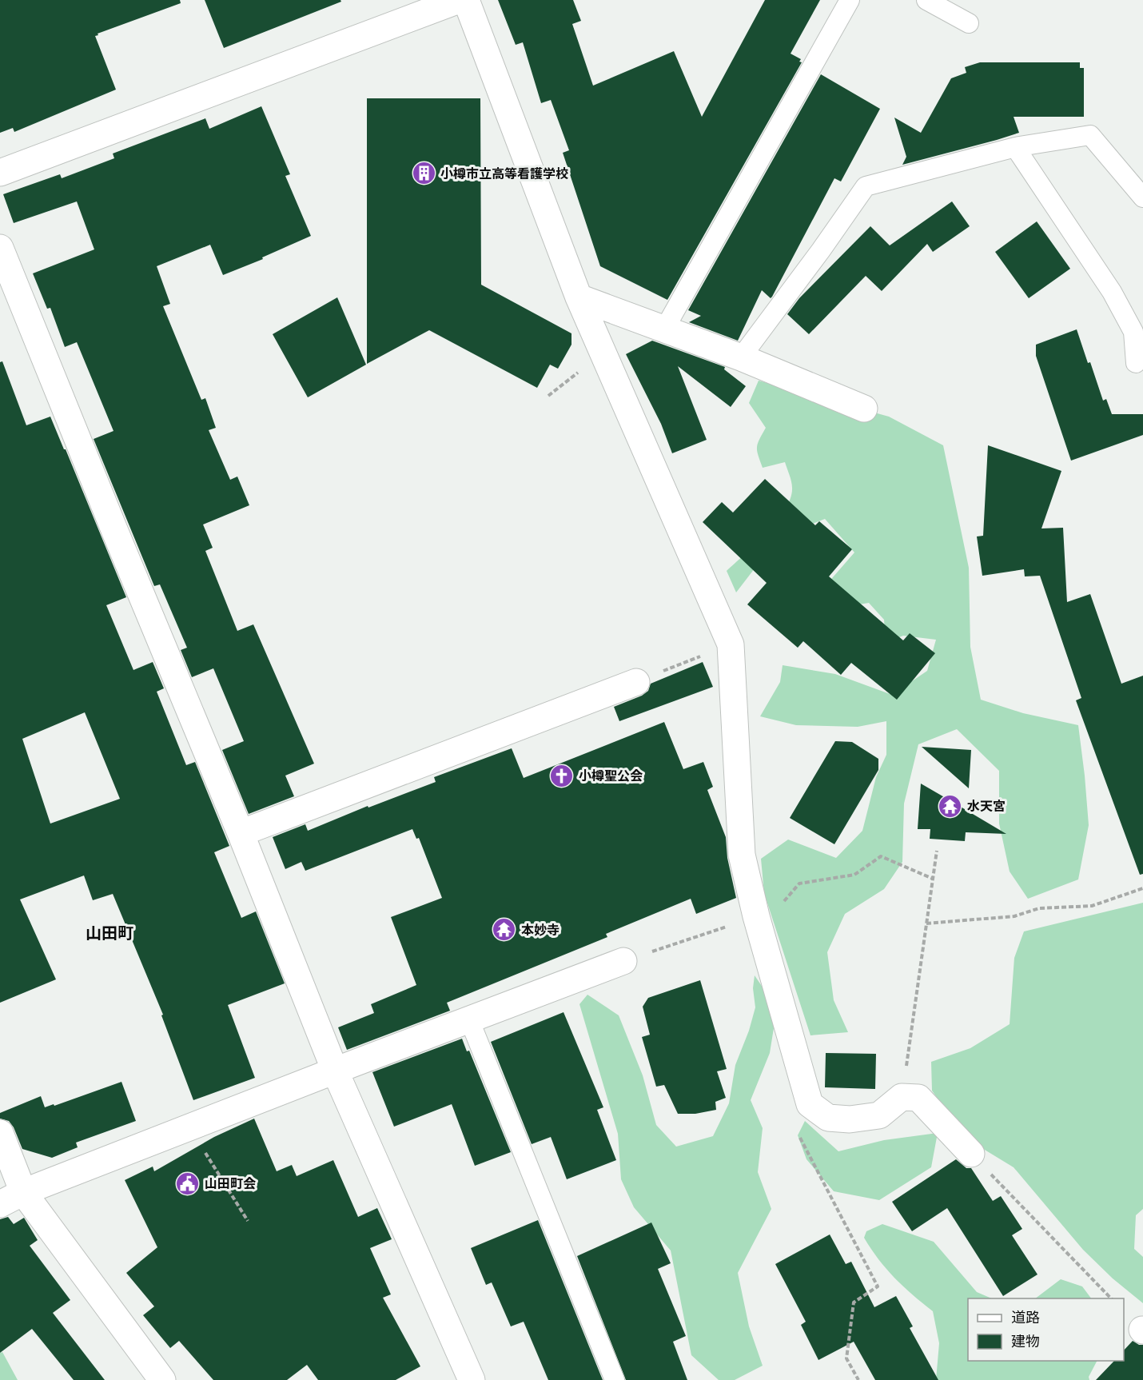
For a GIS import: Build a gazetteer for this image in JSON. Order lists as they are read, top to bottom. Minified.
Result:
{"districts":["山田町"],"places":{"building":["小樽市立高等看護学校"],"church":["小樽聖公会"],"temple":["水天宮","本妙寺"],"public building":["山田町会"]},"legend":["道路","建物"]}
